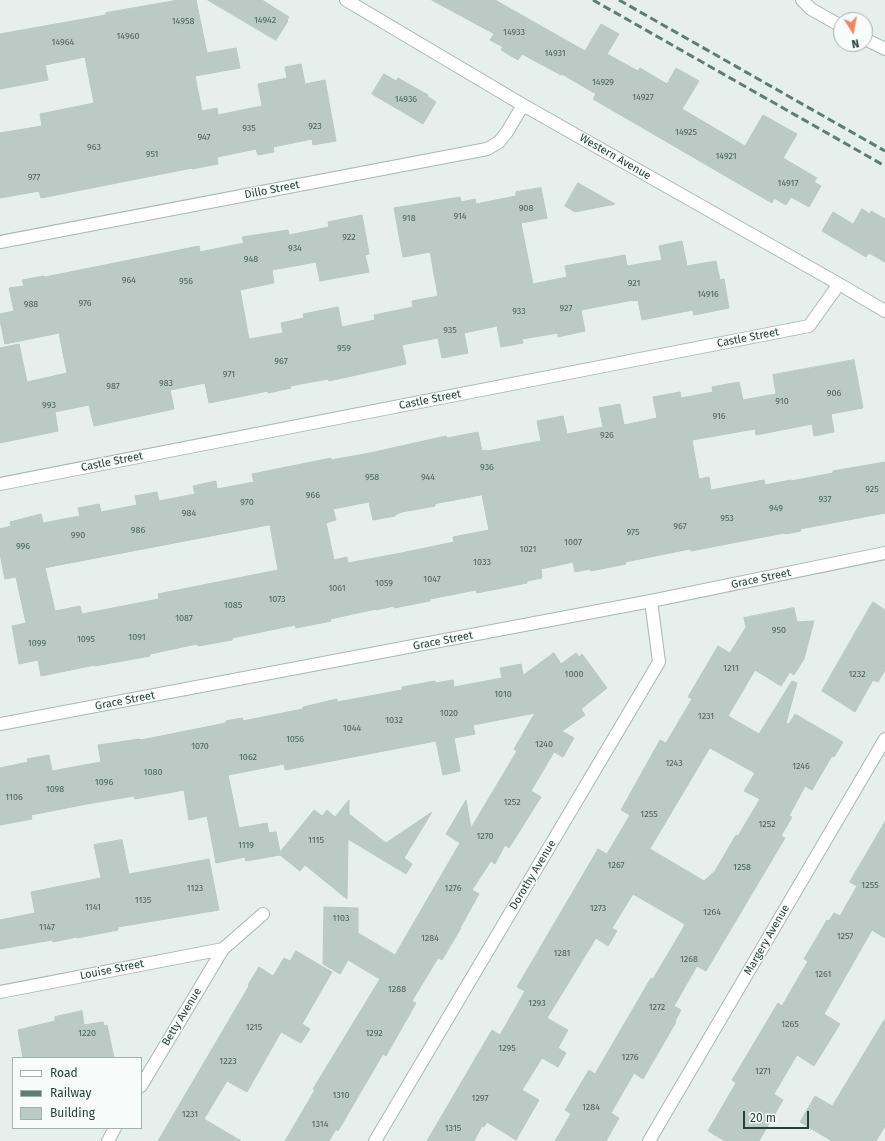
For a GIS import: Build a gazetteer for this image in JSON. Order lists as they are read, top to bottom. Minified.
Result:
{"streets":{"street":["Western Avenue","Dillo Street","Castle Street","Grace Street","Dorothy Avenue","Margery Avenue","Louise Street","Betty Avenue"]},"crossings":[["Western Avenue","Dillo Street"],["Western Avenue","Castle Street"],["Grace Street","Dorothy Avenue"],["Louise Street","Betty Avenue"]],"house_numbers":["14942","14958","14933","14960","14964","14931","14929","14927","14936","923","935","14925","947","963","951","14921","977","14917","908","914","918","922","934","948","964","956","921","14916","976","988","927","933","935","959","967","971","983","987","906","910","993","916","926","936","958","944","925","966","937","970","949","984","953","967","986","975","990","1007","996","1021","1033","1047","1059","1061","1073","1085","1087","950","1091","1095","1099","1211","1000","1232","1010","1020","1231","1032","1044","1056","1240","1070","1062","1243","1246","1080","1096","1098","1106","1252","1255","1252","1270","1115","1119","1267","1258","1255","1123","1276","1135","1141","1273","1264","1103","1147","1257","1284","1281","1268","1261","1288","1293","1272","1265","1215","1220","1292","1295","1276","1223","1271","1310","1297","1284","1231","1314","1315"],"legend":["Road","Railway","Building"],"scale_bar":"20 m","north":"bottom"}
